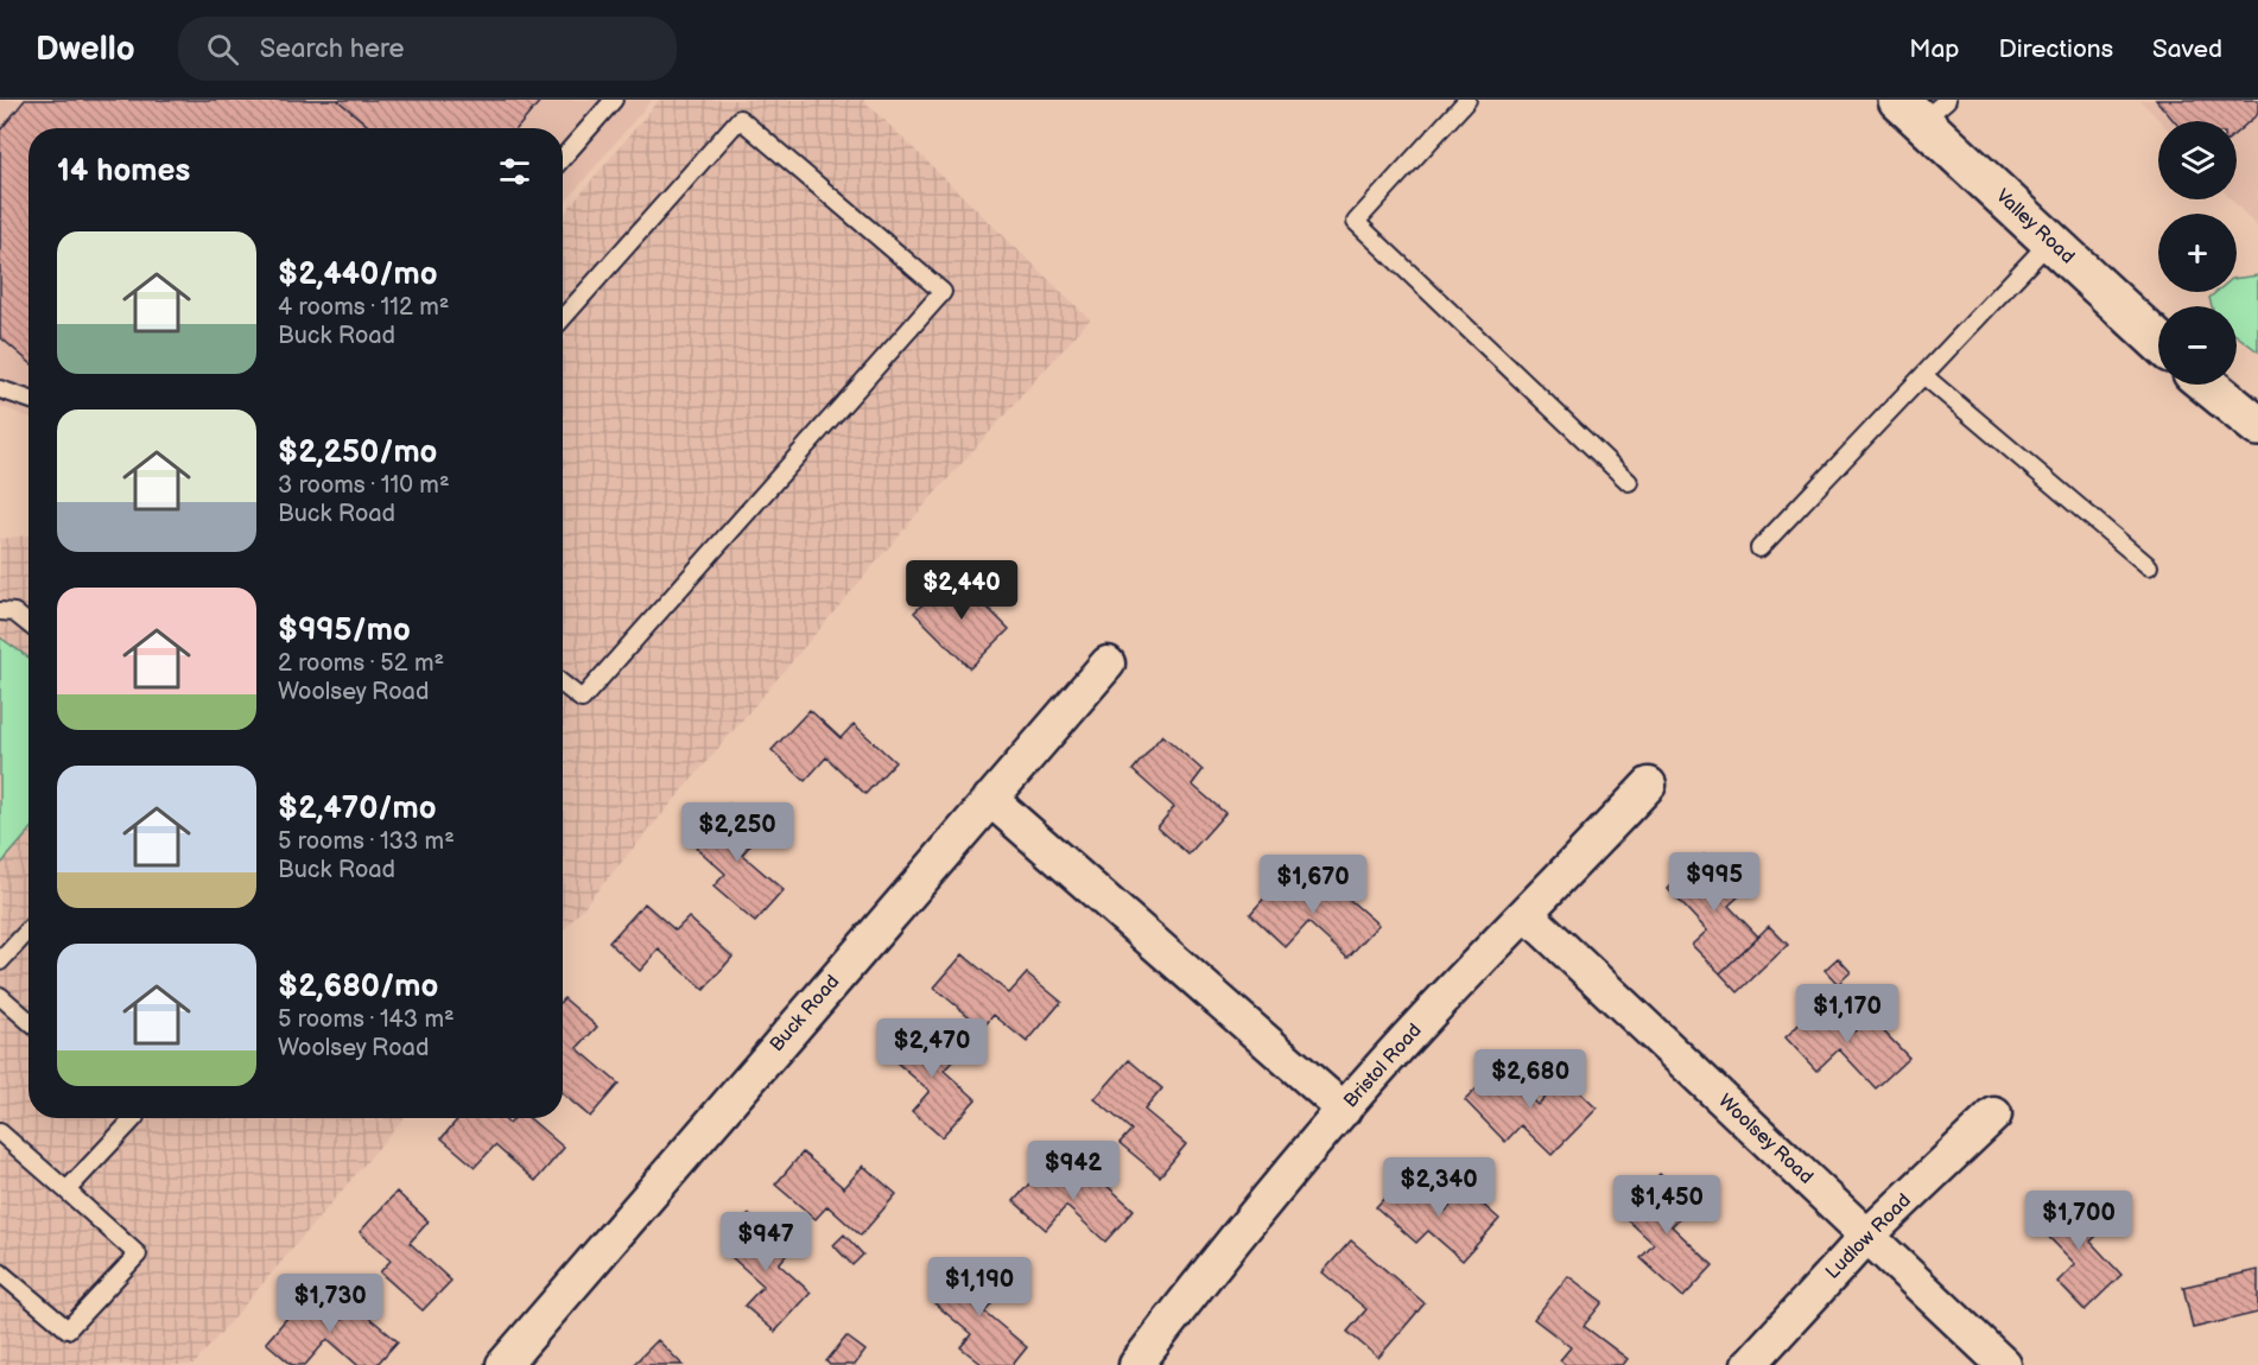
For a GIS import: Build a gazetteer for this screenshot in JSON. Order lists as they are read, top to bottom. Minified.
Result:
{"streets":{"main road":["Valley Road"],"street":["Buck Road","Bristol Road","Woolsey Road","Ludlow Road"]},"crossings":[["Bristol Road","Woolsey Road"],["Woolsey Road","Ludlow Road"]],"page":{"header":"Dwello","search":"Search here","nav":["Map","Directions","Saved"],"map_buttons":["+","−"],"heading":"14 homes","list":[{"name":"$2,440/mo","note":"4 rooms · 112 m² · Buck Road"},{"name":"$2,250/mo","note":"3 rooms · 110 m² · Buck Road"},{"name":"$995/mo","note":"2 rooms · 52 m² · Woolsey Road"},{"name":"$2,470/mo","note":"5 rooms · 133 m² · Buck Road"},{"name":"$2,680/mo","note":"5 rooms · 143 m² · Woolsey Road"}],"price":["$2,440","$2,250","$995","$1,670","$1,170","$2,470","$2,680","$942","$2,340","$1,450","$1,700","$947","$1,190","$1,730"]}}
